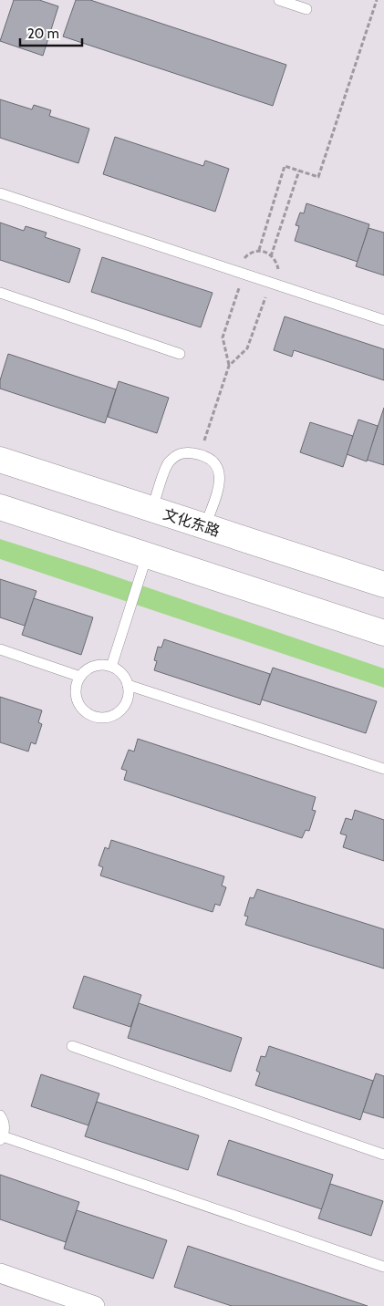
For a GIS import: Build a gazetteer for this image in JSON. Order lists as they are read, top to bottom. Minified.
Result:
{"streets":{"main road":["文化东路"]},"scale_bar":"20 m"}
